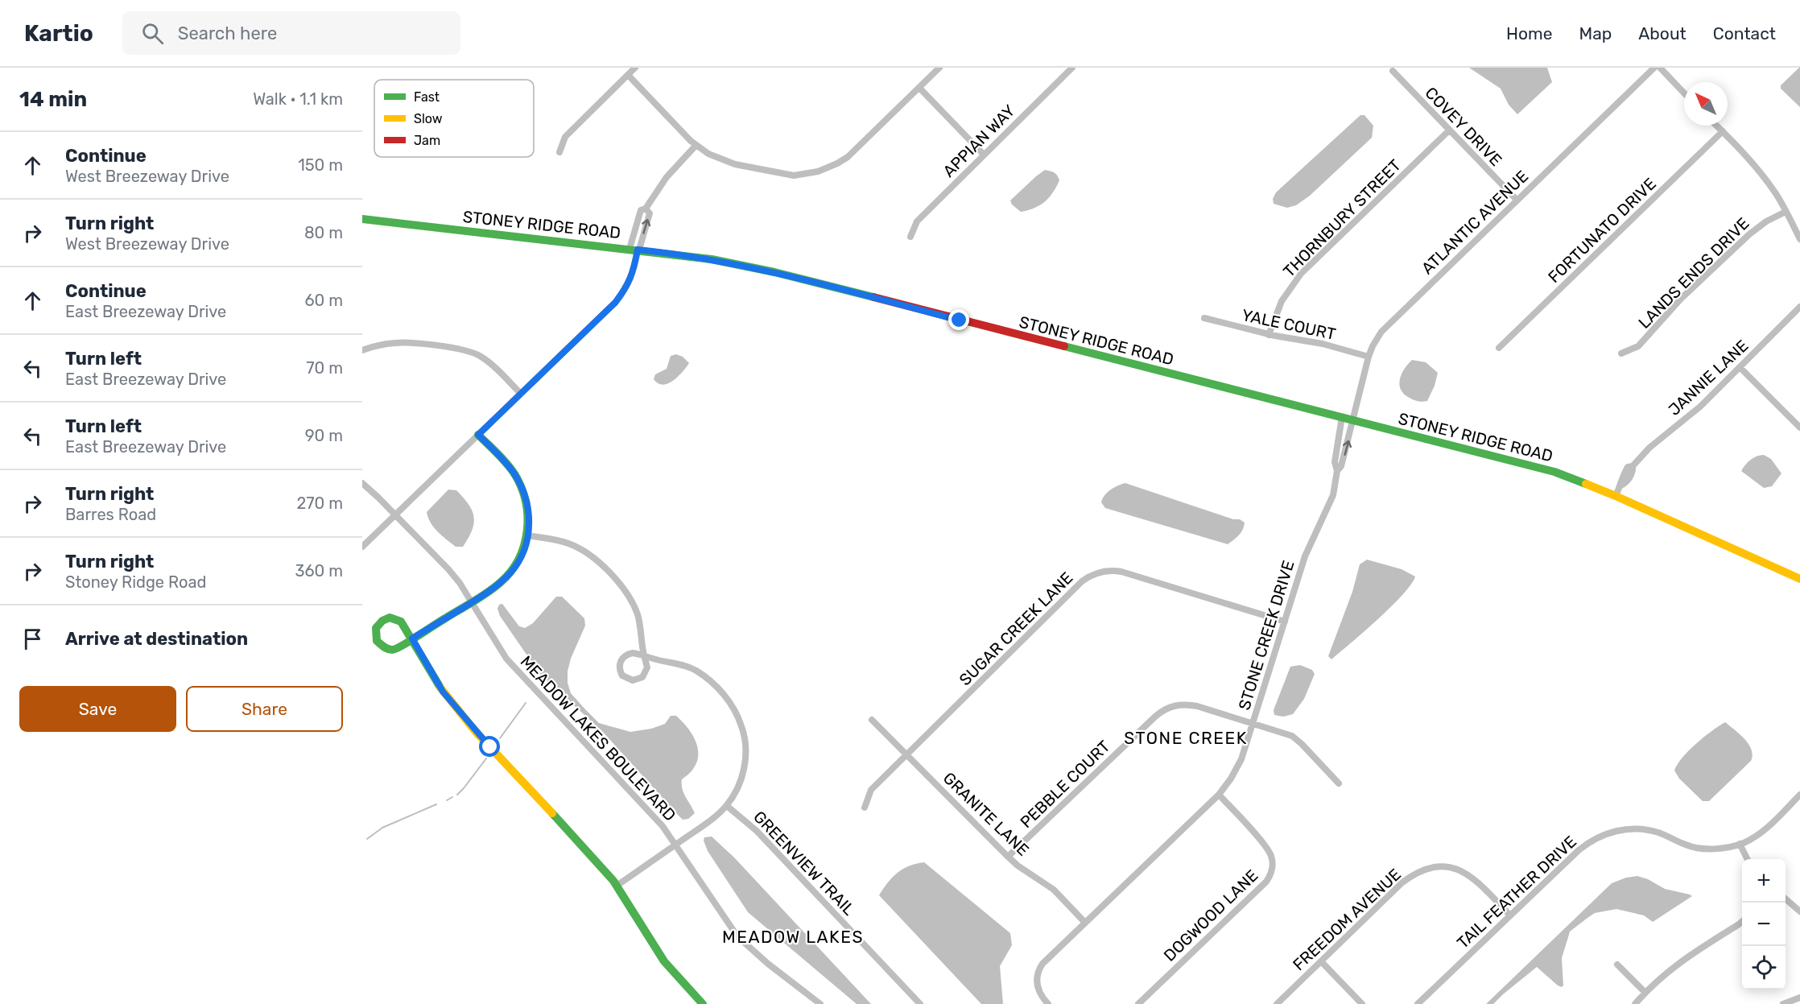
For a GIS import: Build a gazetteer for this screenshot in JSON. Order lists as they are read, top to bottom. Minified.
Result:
{"streets":{"street":["COVEY DRIVE","APPIAN WAY","THORNBURY STREET","ATLANTIC AVENUE","STONEY RIDGE ROAD","FORTUNATO DRIVE","LANDS ENDS DRIVE","YALE COURT","JANNIE LANE","SUGAR CREEK LANE","STONE CREEK DRIVE","MEADOW LAKES BOULEVARD","PEBBLE COURT","GRANITE LANE","GREENVIEW TRAIL","TAIL FEATHER DRIVE","DOGWOOD LANE","FREEDOM AVENUE"]},"crossings":[["COVEY DRIVE","THORNBURY STREET"],["COVEY DRIVE","ATLANTIC AVENUE"],["THORNBURY STREET","YALE COURT"],["ATLANTIC AVENUE","STONEY RIDGE ROAD"],["ATLANTIC AVENUE","YALE COURT"],["ATLANTIC AVENUE","STONE CREEK DRIVE"],["STONEY RIDGE ROAD","JANNIE LANE"],["STONEY RIDGE ROAD","STONE CREEK DRIVE"],["SUGAR CREEK LANE","STONE CREEK DRIVE"],["SUGAR CREEK LANE","GRANITE LANE"],["STONE CREEK DRIVE","PEBBLE COURT"],["STONE CREEK DRIVE","GRANITE LANE"],["STONE CREEK DRIVE","DOGWOOD LANE"],["PEBBLE COURT","GRANITE LANE"],["TAIL FEATHER DRIVE","FREEDOM AVENUE"]],"districts":["STONE CREEK","MEADOW LAKES"],"legend":["Fast","Slow","Jam"],"north":"top left","page":{"header":"Kartio","search":"Search here","nav":["Home","Map","About","Contact"],"heading":["14 min","Walk · 1.1 km"],"list":[["Continue","West Breezeway Drive","150 m"],["Turn right","West Breezeway Drive","80 m"],["Continue","East Breezeway Drive","60 m"],["Turn left","East Breezeway Drive","70 m"],["Turn left","East Breezeway Drive","90 m"],["Turn right","Barres Road","270 m"],["Turn right","Stoney Ridge Road","360 m"],"Arrive at destination"],"buttons":["Save","Share"],"map_buttons":["+","−"]}}
